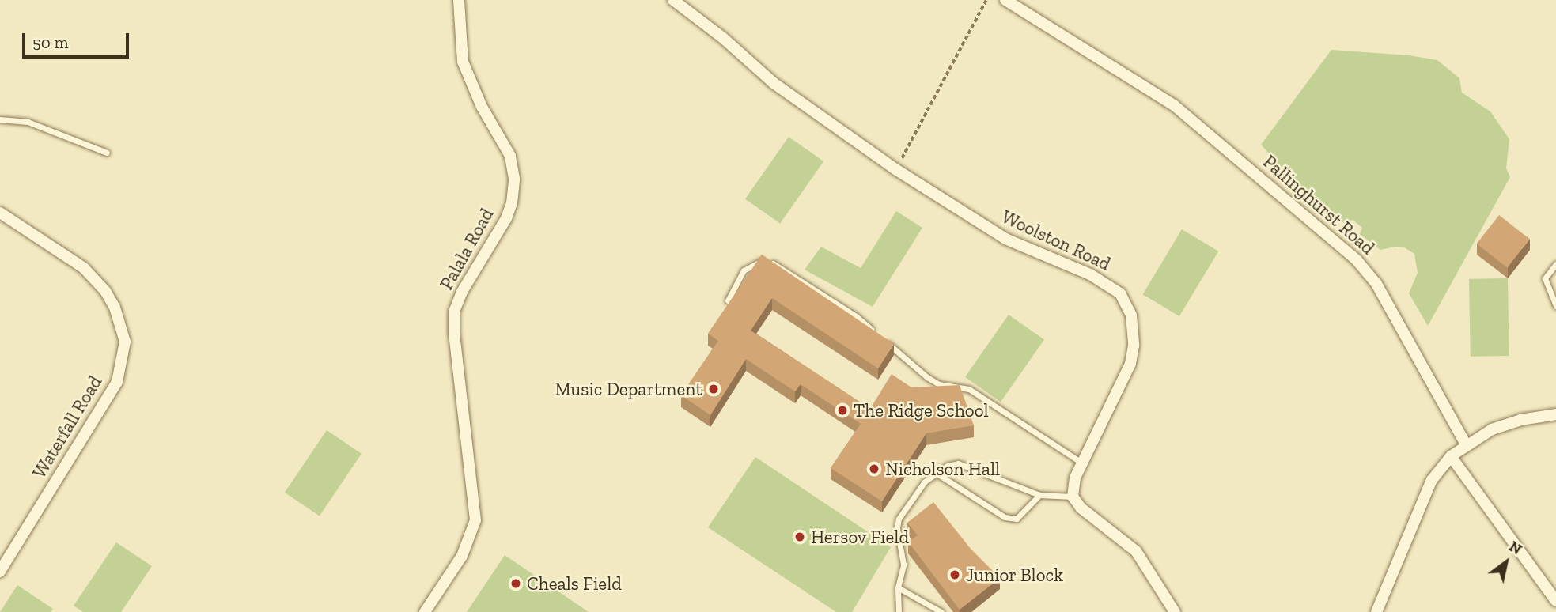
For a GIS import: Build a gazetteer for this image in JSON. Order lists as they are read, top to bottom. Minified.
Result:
{"streets":{"street":["Pallinghurst Road","Woolston Road","Palala Road","Waterfall Road"]},"places":["Music Department","The Ridge School","Nicholson Hall","Hersov Field","Junior Block","Cheals Field"],"scale_bar":"50 m","north":"top right"}
